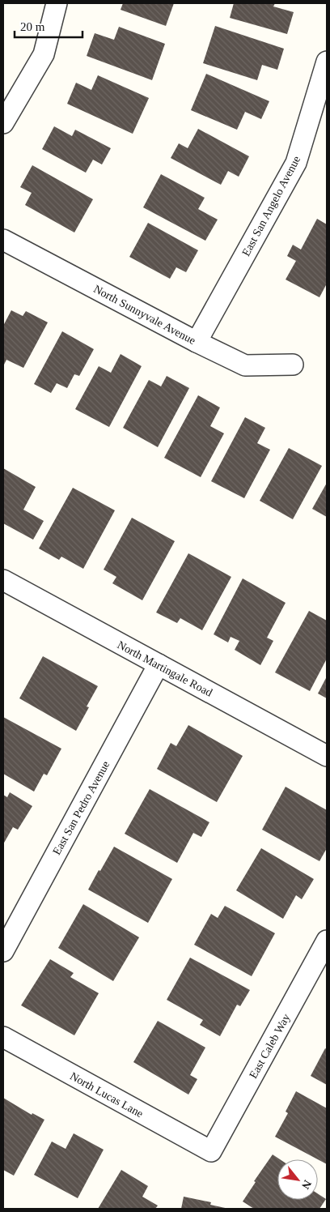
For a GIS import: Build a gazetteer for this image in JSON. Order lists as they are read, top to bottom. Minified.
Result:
{"streets":{"street":["East San Angelo Avenue","North Sunnyvale Avenue","North Martingale Road","East San Pedro Avenue","East Caleb Way","North Lucas Lane"]},"crossings":[["East San Angelo Avenue","North Sunnyvale Avenue"],["North Martingale Road","East San Pedro Avenue"],["East Caleb Way","North Lucas Lane"]],"scale_bar":"20 m","north":"bottom right"}
